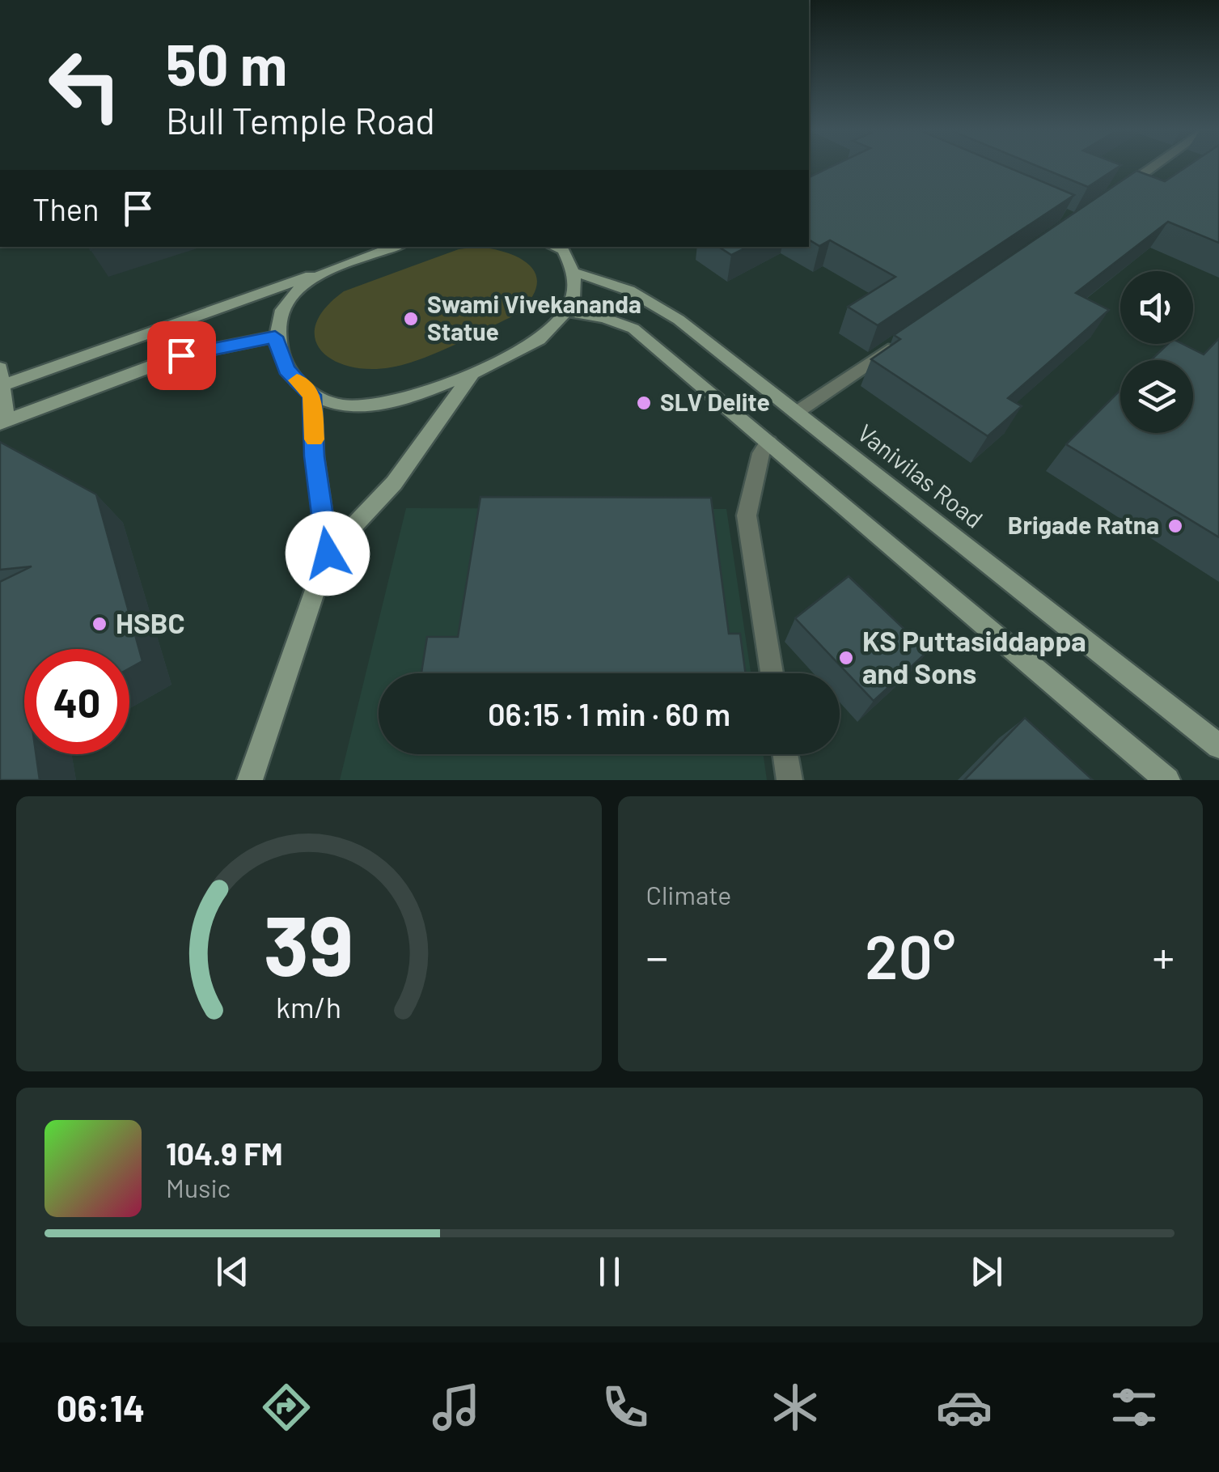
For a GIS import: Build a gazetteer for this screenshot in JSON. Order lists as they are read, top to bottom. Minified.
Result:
{"streets":{"main road":["Vanivilas Road"]},"places":["Swami Vivekananda Statue","SLV Delite","Brigade Ratna","HSBC","KS Puttasiddappa and Sons"],"page":{"turn":["50 m","Bull Temple Road"],"then":"Then","limit":"40","trip":"06:15 · 1 min · 60 m","tile":"Climate","heat":["−","20°","+"],"song":["104.9 FM","Music"],"tabs":"06:14","gauge":["39","km/h"]}}
